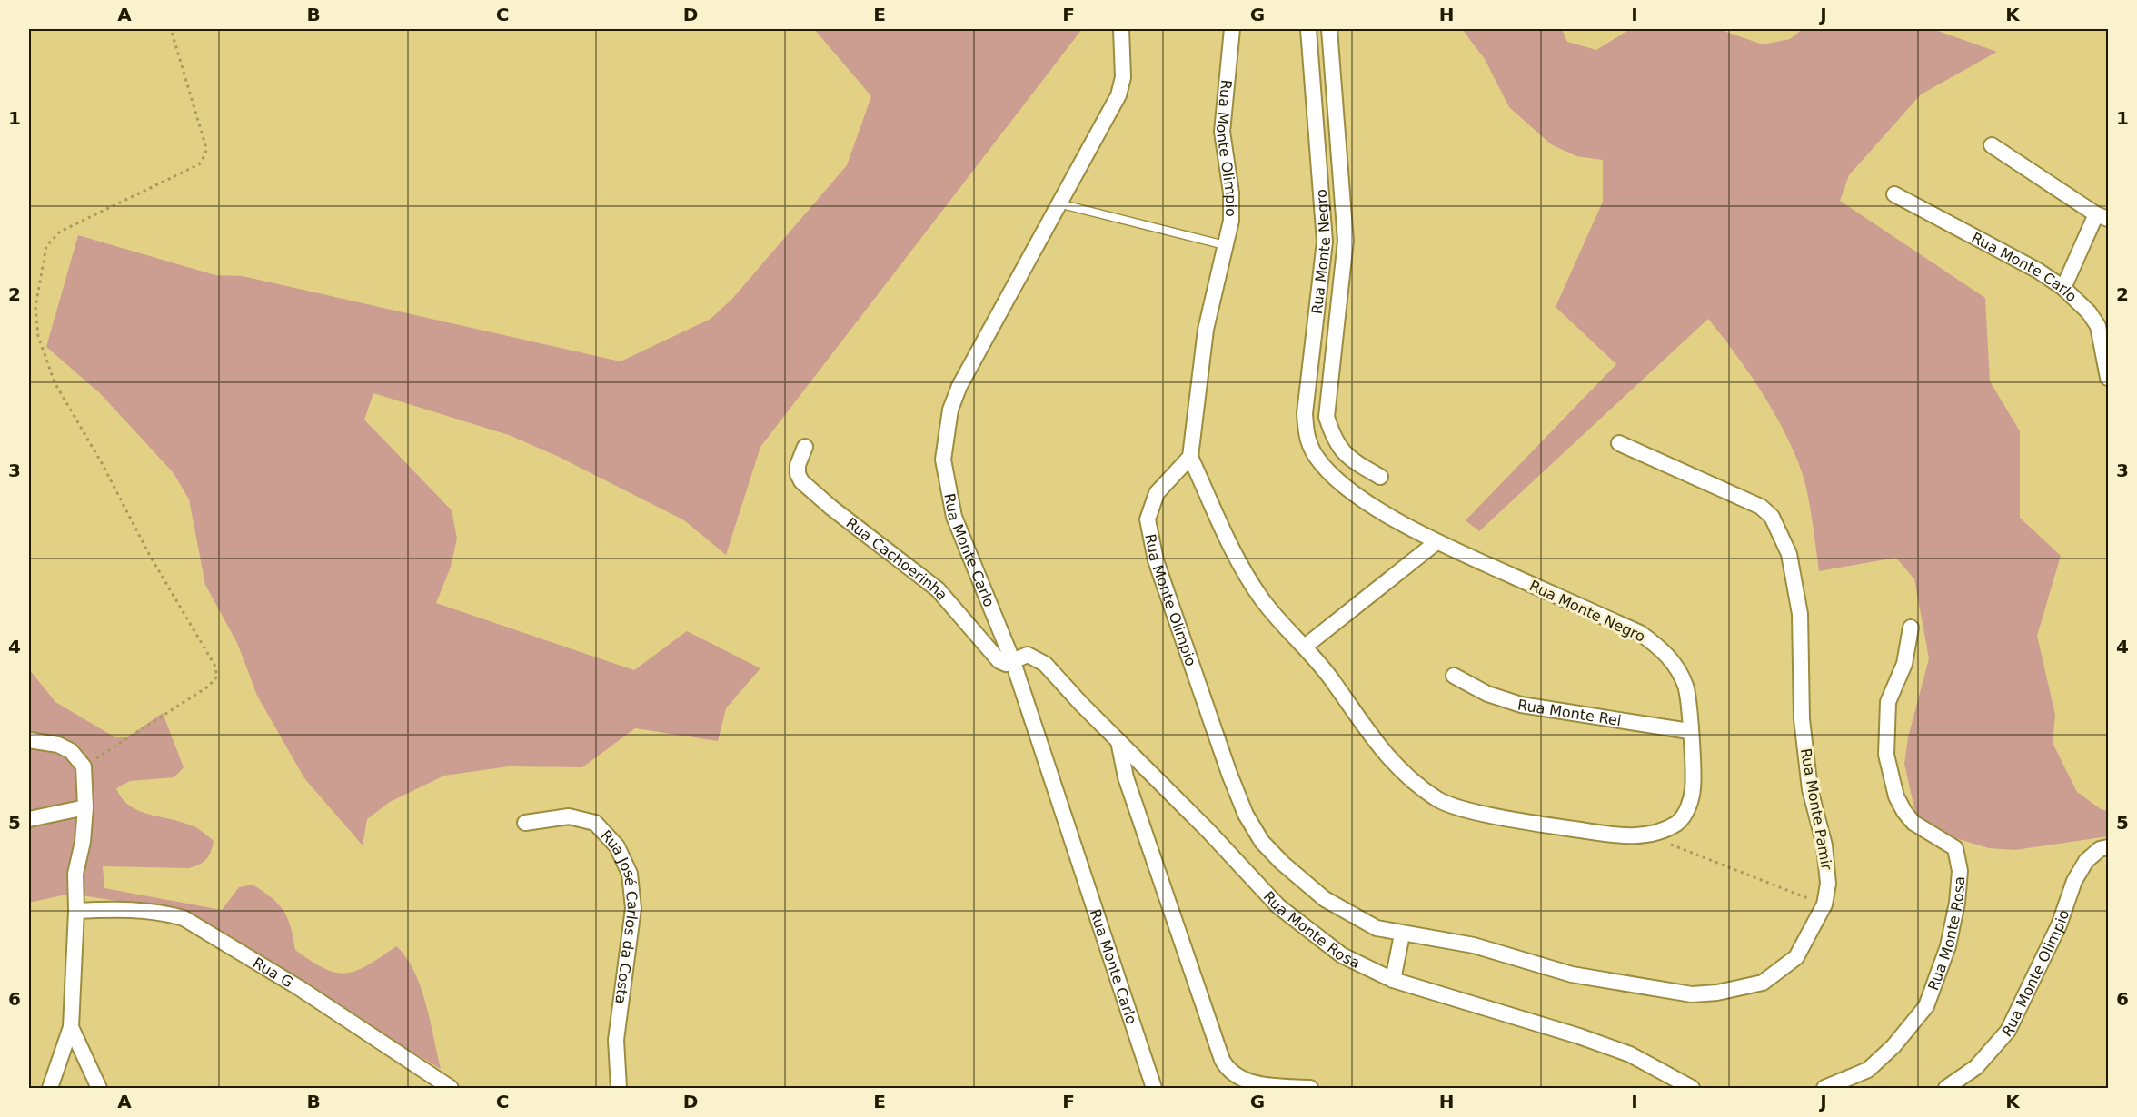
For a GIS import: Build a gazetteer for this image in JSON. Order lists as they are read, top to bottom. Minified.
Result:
{"streets":{"street":["Rua Monte Olimpio","Rua Monte Negro","Rua Monte Carlo","Rua Cachoerinha","Rua Monte Rei","Rua Monte Pamir","Rua José Carlos da Costa","Rua Monte Rosa","Rua G"]},"crossings":[["Rua Monte Olimpio","Rua Monte Negro"],["Rua Monte Olimpio","Rua Monte Pamir"],["Rua Monte Negro","Rua Monte Rei"],["Rua Monte Carlo","Rua Cachoerinha"],["Rua Monte Carlo","Rua Monte Rosa"],["Rua Cachoerinha","Rua Monte Rosa"]],"grid":{"columns":["A","B","C","D","E","F","G","H","I","J","K"],"rows":["1","2","3","4","5","6"]}}
